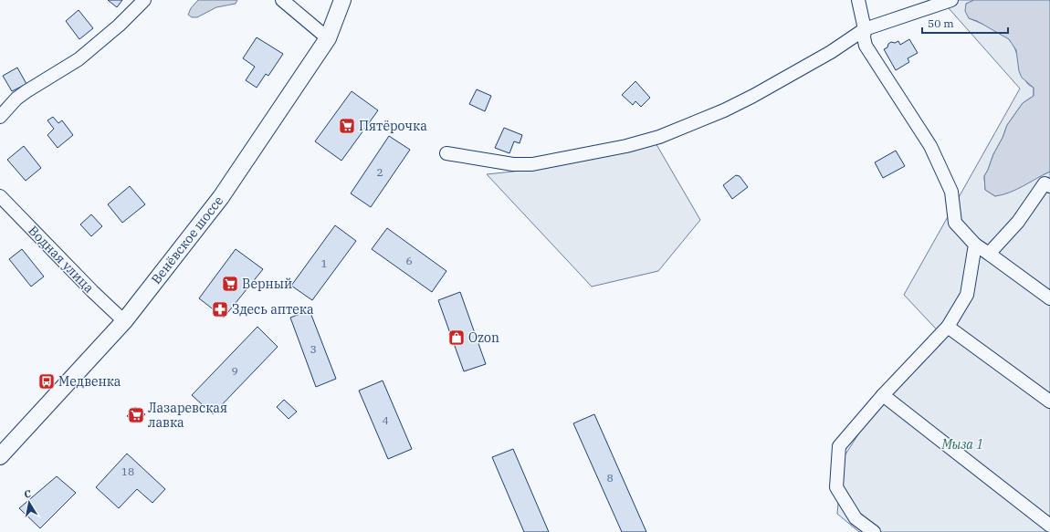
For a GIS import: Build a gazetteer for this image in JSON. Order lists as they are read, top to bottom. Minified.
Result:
{"streets":{"main road":["Венёвское шоссе"],"street":["Водная улица"]},"crossings":[["Венёвское шоссе","Водная улица"]],"parks":["Мыза 1"],"places":{"supermarket":["Пятёрочка","Верный","Лазаревская лавка"],"pharmacy":["Здесь аптека"],"shop":["Ozon"],"bus stop":["Медвенка"]},"house_numbers":["2","6","1","3","9","4","18","8"],"scale_bar":"50 m","north":"top"}
